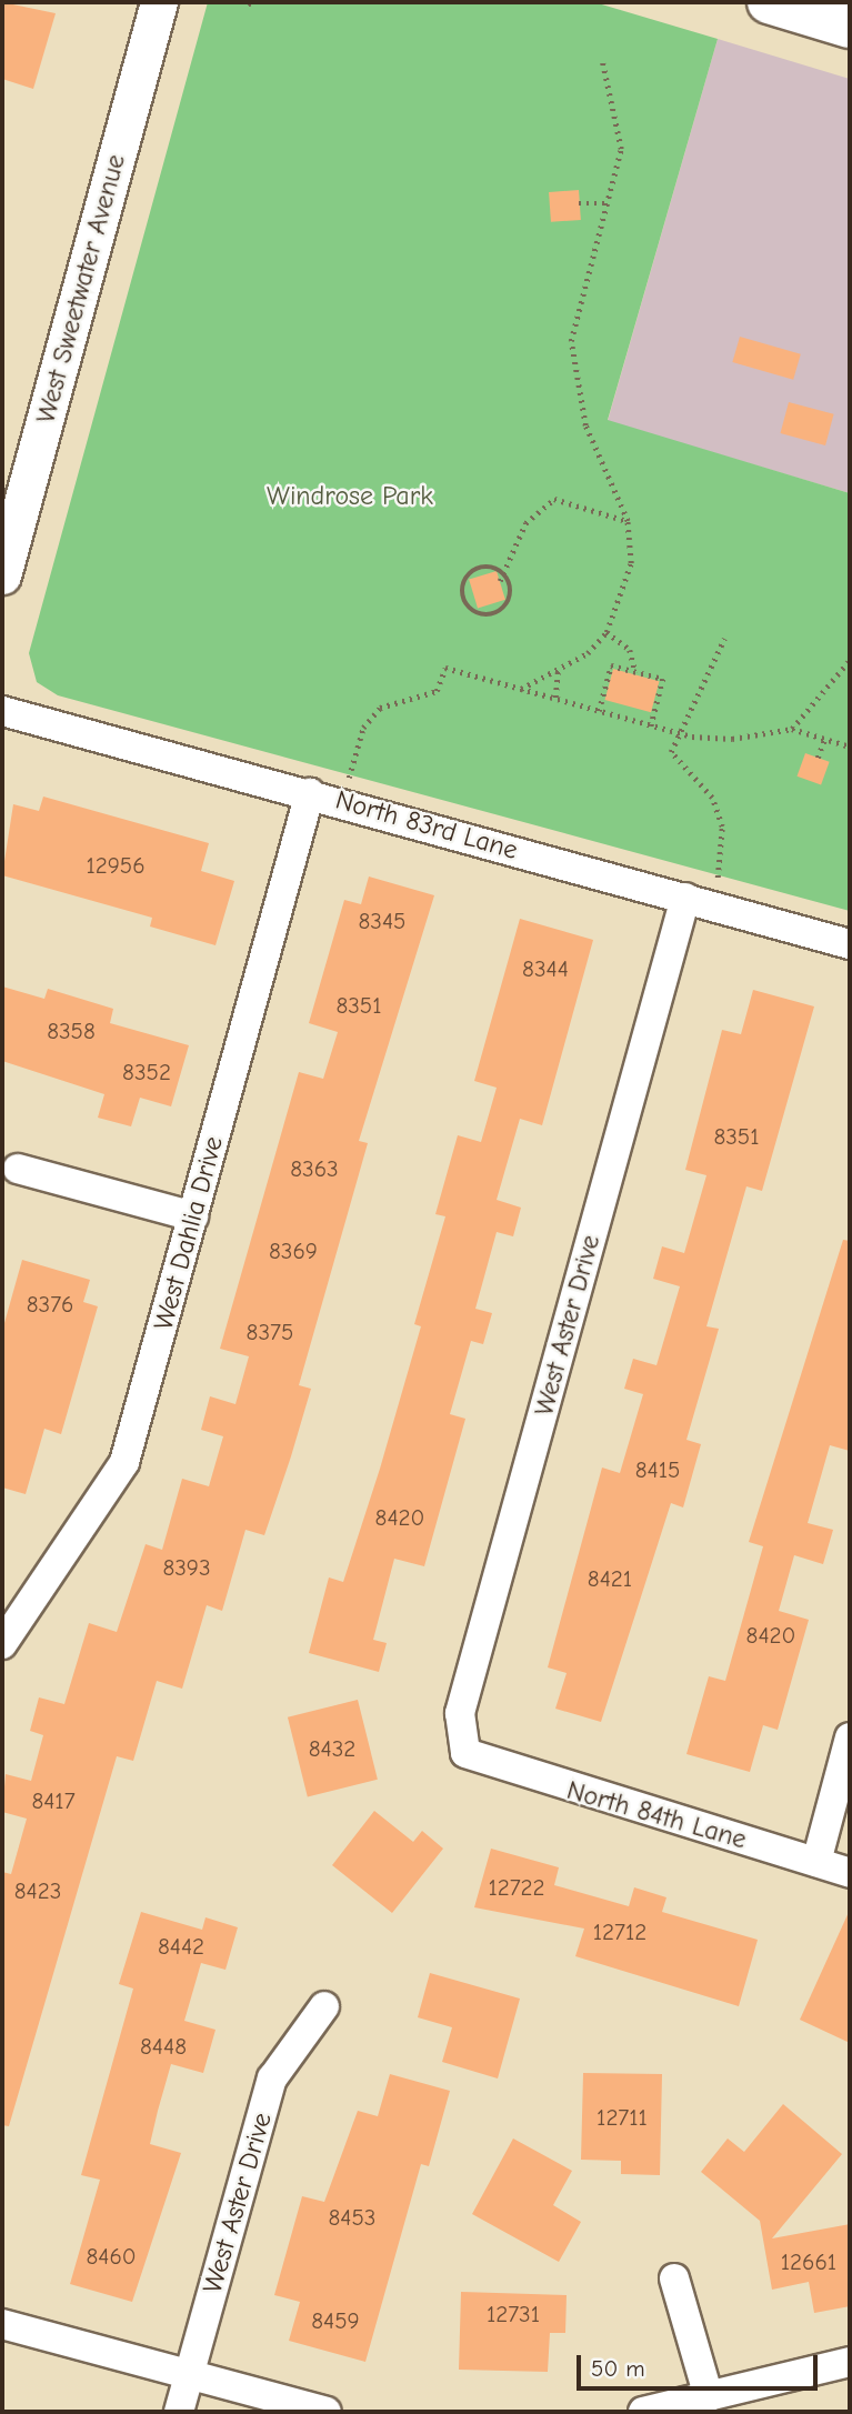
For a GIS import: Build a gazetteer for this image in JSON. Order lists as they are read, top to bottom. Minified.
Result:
{"streets":{"street":["West Sweetwater Avenue","North 83rd Lane","West Dahlia Drive","West Aster Drive","North 84th Lane"]},"crossings":[["North 83rd Lane","West Dahlia Drive"],["North 83rd Lane","West Aster Drive"],["West Aster Drive","North 84th Lane"]],"parks":["Windrose Park"],"house_numbers":["12956","8345","8344","8351","8358","8352","8351","8363","8369","8376","8375","8415","8420","8393","8421","8420","8432","8417","12722","8423","12712","8442","8448","12711","8453","8460","12661","12731","8459"],"scale_bar":"50 m"}
